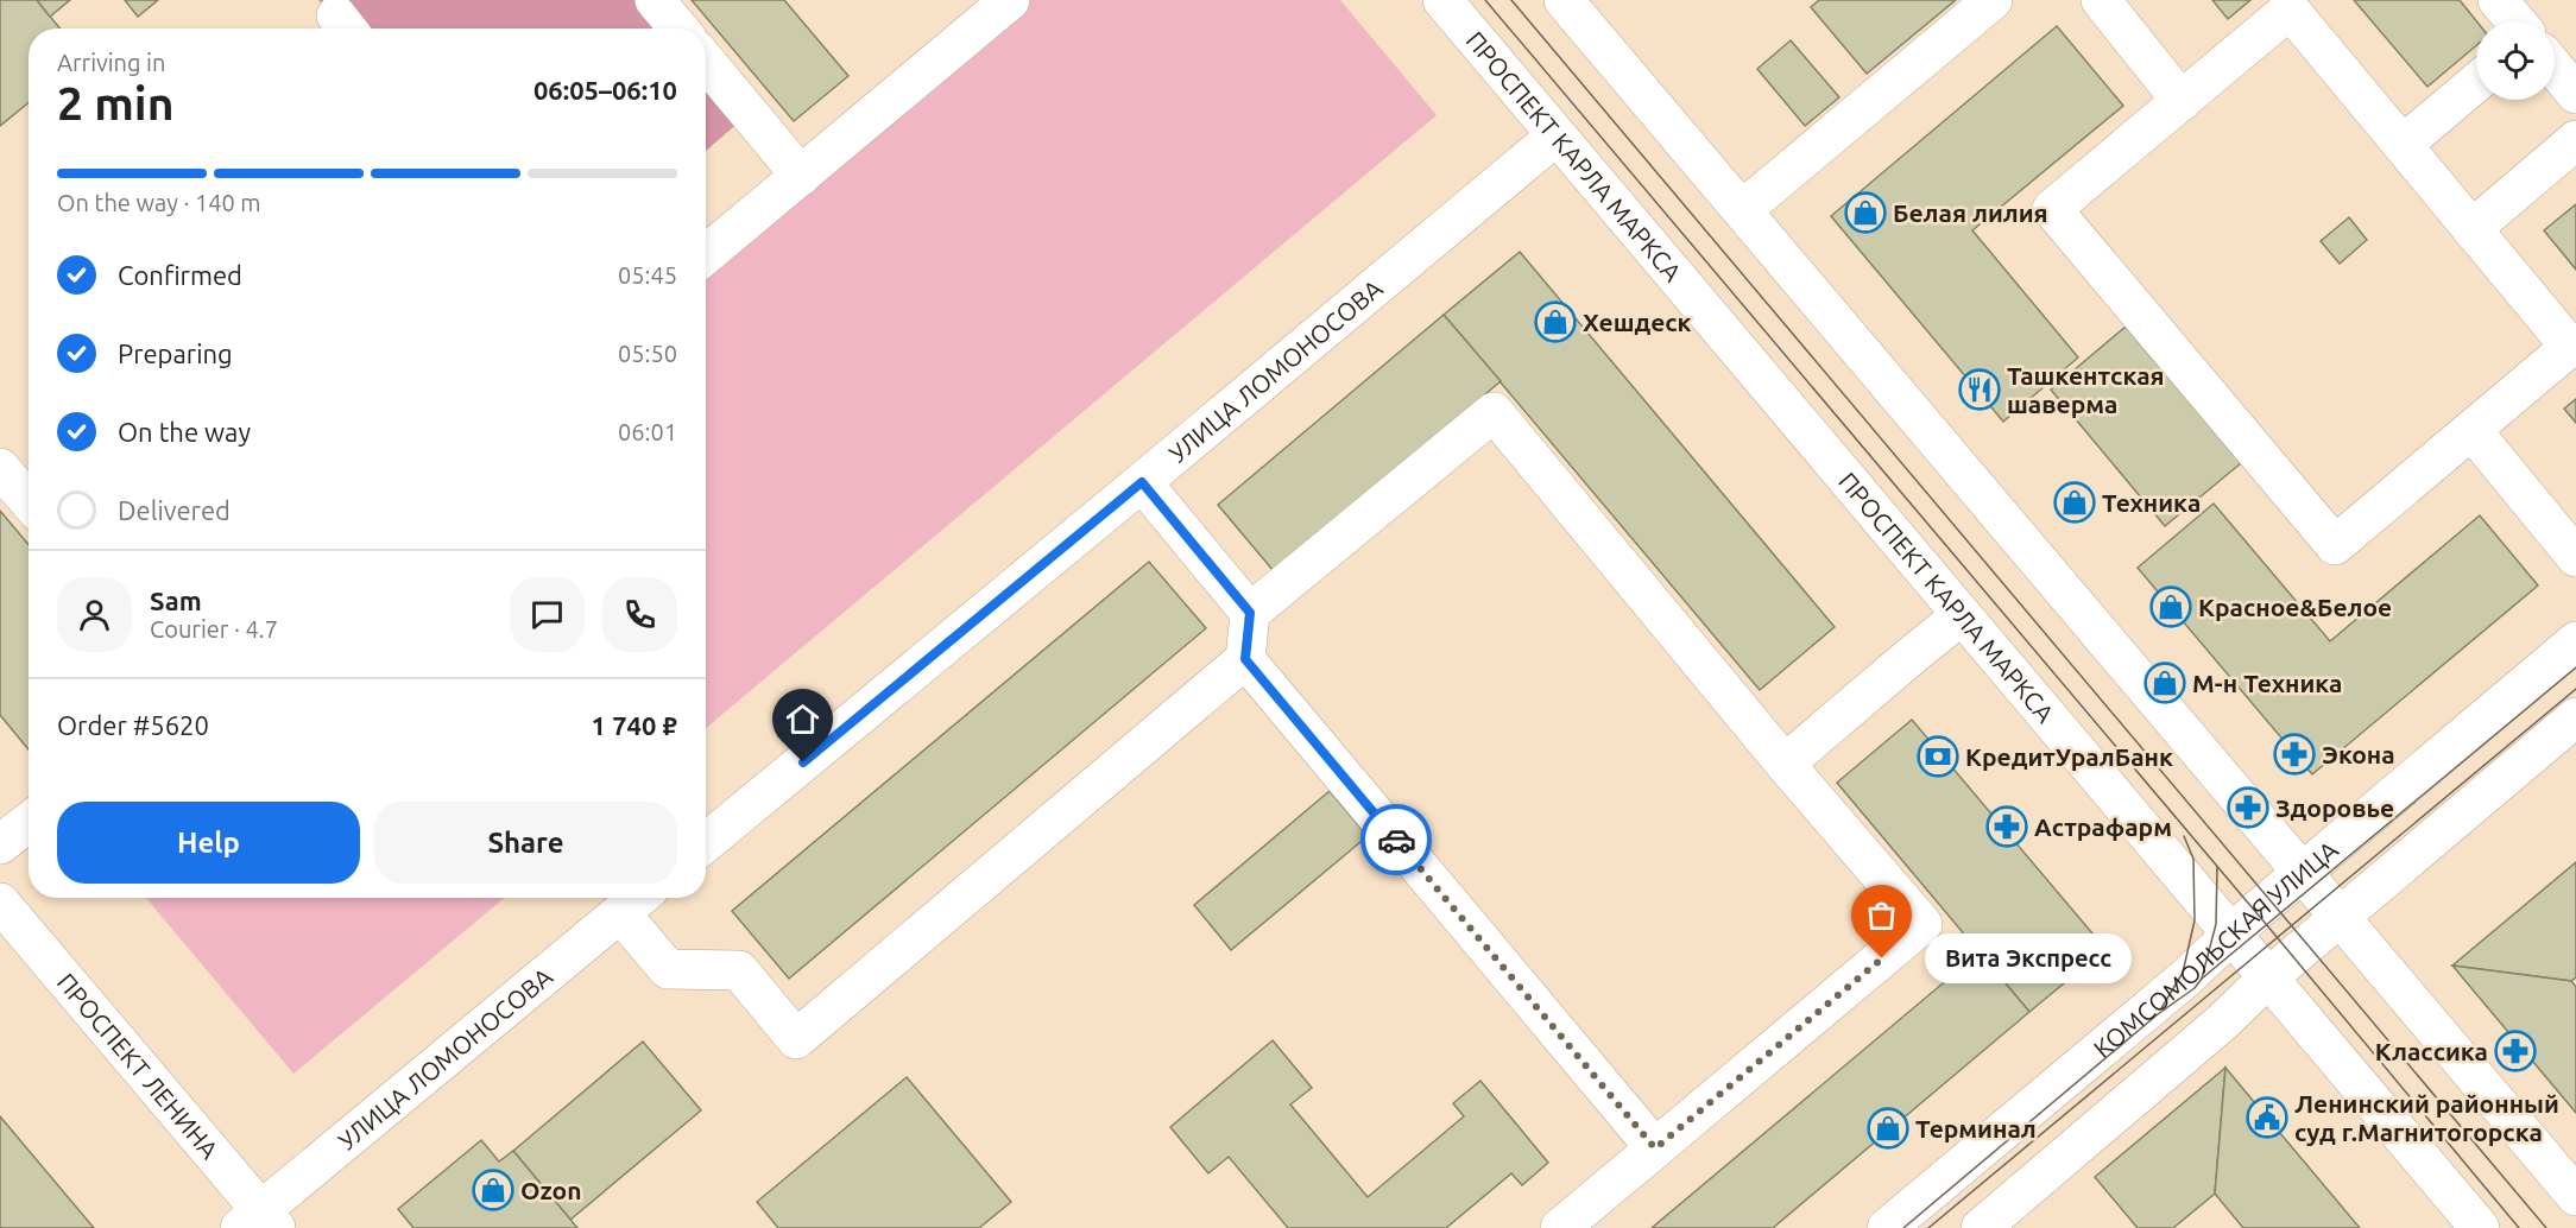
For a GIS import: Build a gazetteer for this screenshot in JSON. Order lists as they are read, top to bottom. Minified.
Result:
{"streets":{"main road":["ПРОСПЕКТ КАРЛА МАРКСА","УЛИЦА ЛОМОНОСОВА","КОМСОМОЛЬСКАЯ УЛИЦА","ПРОСПЕКТ ЛЕНИНА"]},"crossings":[["ПРОСПЕКТ КАРЛА МАРКСА","УЛИЦА ЛОМОНОСОВА"],["ПРОСПЕКТ КАРЛА МАРКСА","КОМСОМОЛЬСКАЯ УЛИЦА"],["УЛИЦА ЛОМОНОСОВА","ПРОСПЕКТ ЛЕНИНА"]],"places":{"shop":["Белая лилия","Хешдеск","Техника","Красное&Белое","М-н Техника","Терминал","Ozon"],"restaurant":["Ташкентская шаверма"],"pharmacy":["Экона","Здоровье","Астрафарм","Классика"],"bank":["КредитУралБанк"],"other":["Вита Экспресс"],"public building":["Ленинский районный суд г.Магнитогорска"]},"page":{"heading":["2 min","Arriving in","06:05–06:10"],"panel":["Sam","Courier · 4.7","Order #5620","1 740 ₽"],"bar":"On the way · 140 m","list":[["Confirmed","05:45"],["Preparing","05:50"],["On the way","06:01"],"Delivered"],"buttons":["Help","Share"],"bubble":"Вита Экспресс"}}
